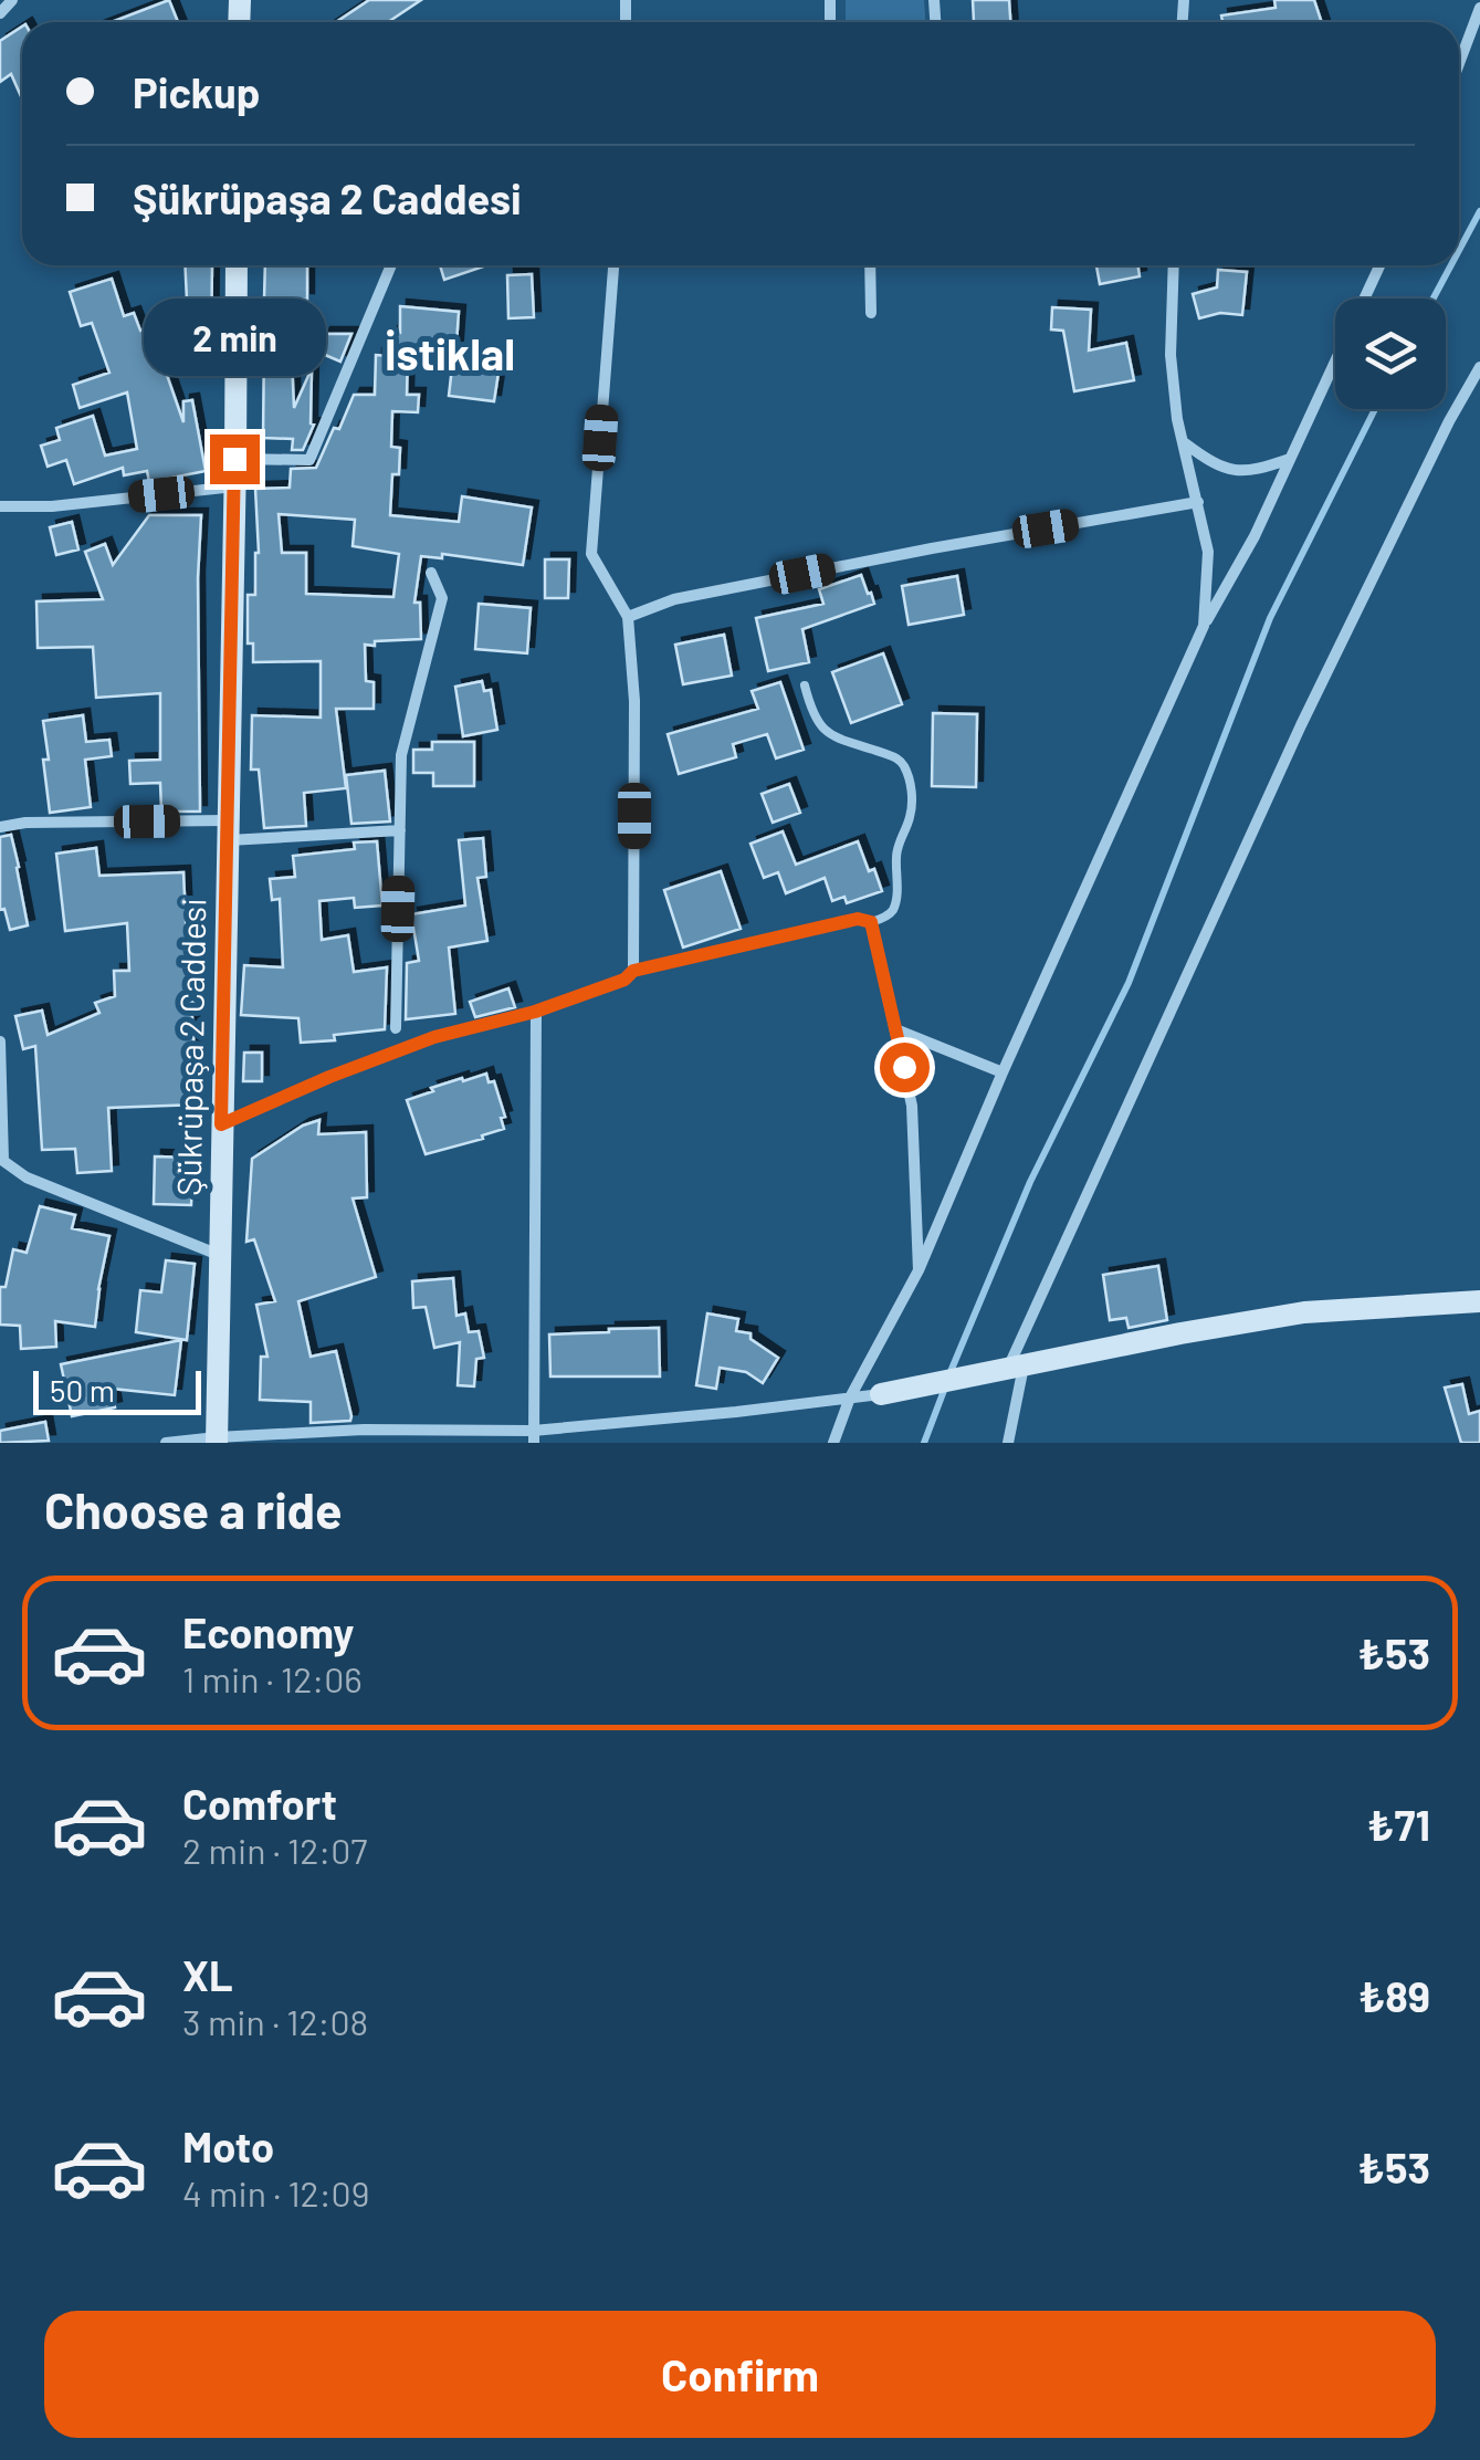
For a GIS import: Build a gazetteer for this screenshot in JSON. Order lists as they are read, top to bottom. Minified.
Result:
{"streets":{"main road":["Şükrüpaşa 2 Caddesi"]},"districts":["İstiklal"],"scale_bar":"50 m","page":{"banner":["Pickup","Şükrüpaşa 2 Caddesi"],"bubble":"2 min","scale":"50 m","heading":"Choose a ride","list":[{"name":"Economy","note":"1 min · 12:06","value":"₺53"},{"name":"Comfort","note":"2 min · 12:07","value":"₺71"},{"name":"XL","note":"3 min · 12:08","value":"₺89"},{"name":"Moto","note":"4 min · 12:09","value":"₺53"}],"buttons":"Confirm"}}
